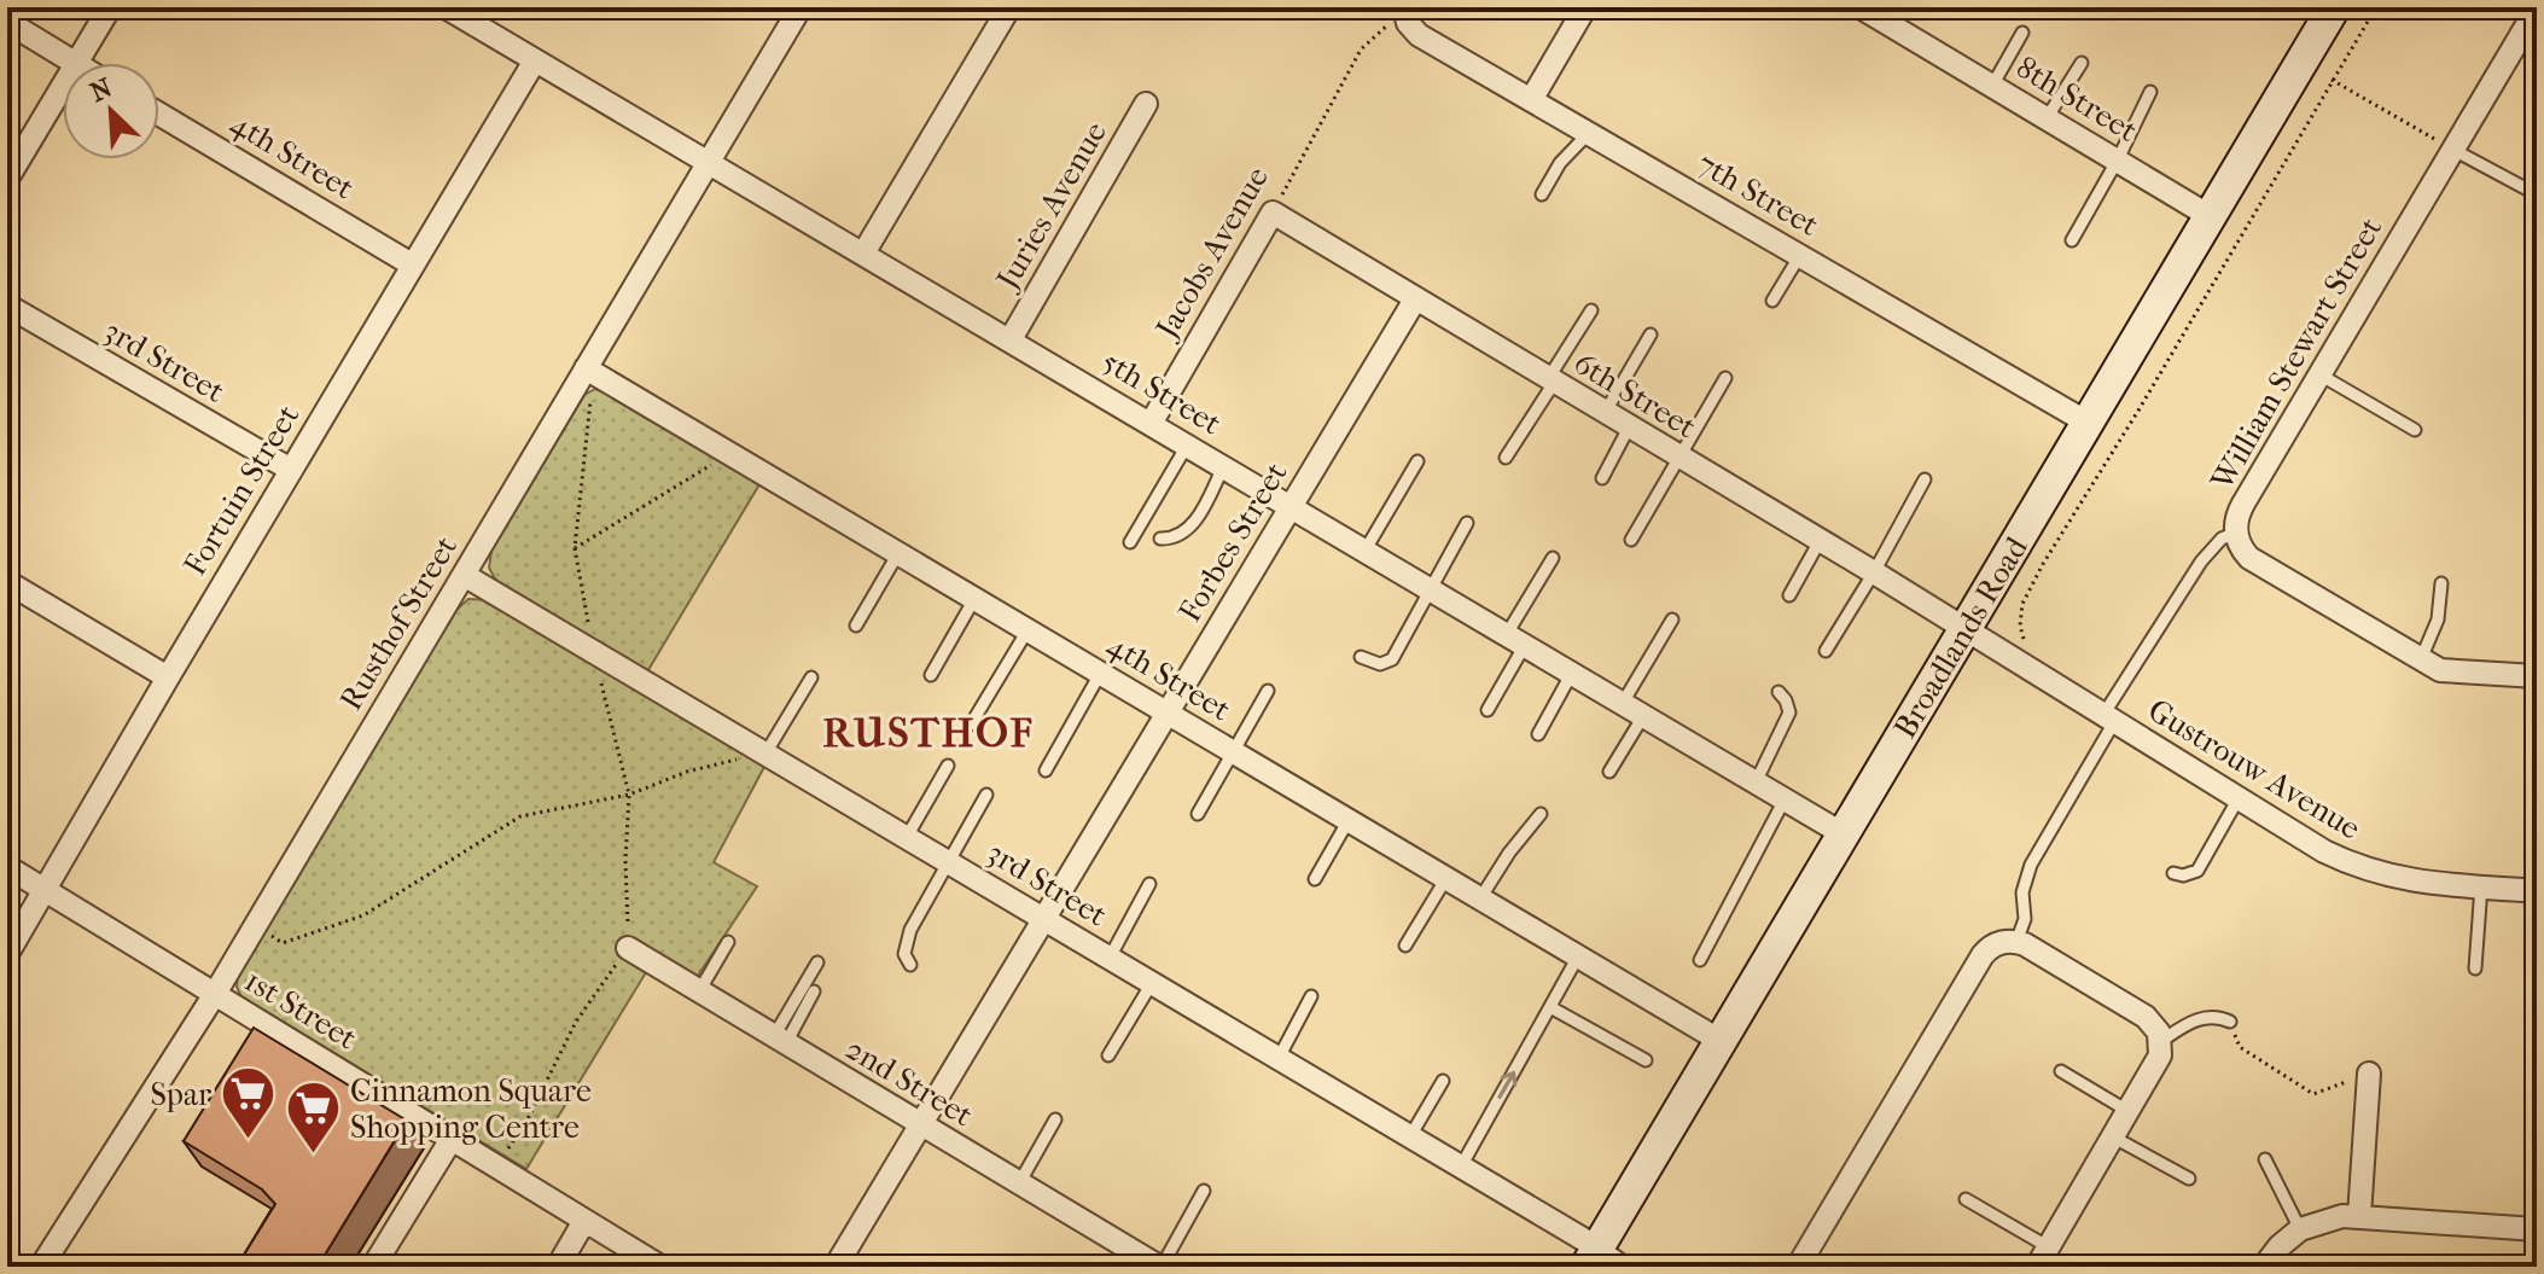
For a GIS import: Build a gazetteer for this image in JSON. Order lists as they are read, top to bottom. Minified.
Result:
{"streets":{"main road":["Broadlands Road"],"street":["8th Street","4th Street","7th Street","Juries Avenue","Jacobs Avenue","William Stewart Street","3rd Street","5th Street","6th Street","Fortuin Street","Forbes Street","Rusthof Street","Gustrouw Avenue","1st Street","2nd Street"]},"crossings":[["8th Street","Broadlands Road"],["4th Street","Fortuin Street"],["4th Street","Forbes Street"],["4th Street","Rusthof Street"],["4th Street","Broadlands Road"],["7th Street","Jacobs Avenue"],["7th Street","Broadlands Road"],["Juries Avenue","5th Street"],["Jacobs Avenue","5th Street"],["Jacobs Avenue","6th Street"],["3rd Street","Fortuin Street"],["3rd Street","Forbes Street"],["3rd Street","Rusthof Street"],["3rd Street","Broadlands Road"],["5th Street","Fortuin Street"],["5th Street","Forbes Street"],["5th Street","Rusthof Street"],["5th Street","Broadlands Road"],["6th Street","Forbes Street"],["6th Street","Broadlands Road"],["6th Street","Gustrouw Avenue"],["Fortuin Street","1st Street"],["Forbes Street","2nd Street"],["Rusthof Street","1st Street"],["Broadlands Road","Gustrouw Avenue"]],"districts":["RUSTHOF"],"places":{"supermarket":["Spar","Cinnamon Square Shopping Centre"]},"north":"top left"}
